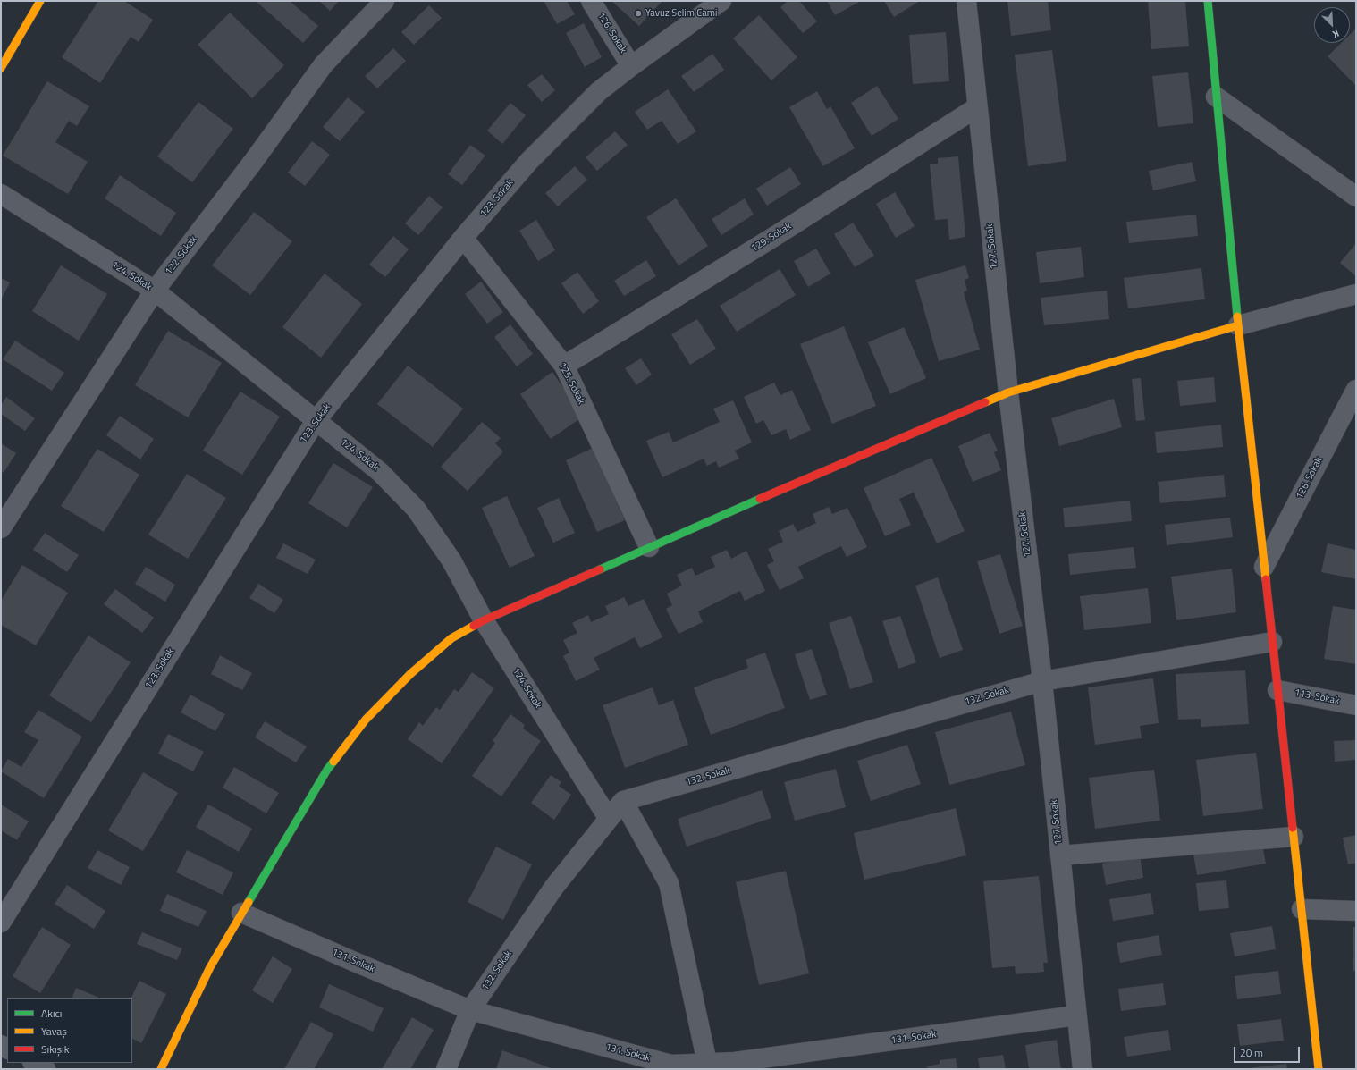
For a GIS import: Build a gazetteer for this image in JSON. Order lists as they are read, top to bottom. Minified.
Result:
{"streets":{"street":["126. Sokak","123. Sokak","129. Sokak","127. Sokak","122. Sokak","124. Sokak","125. Sokak","132. Sokak","113. Sokak","131. Sokak"]},"crossings":[["126. Sokak","123. Sokak"],["123. Sokak","124. Sokak"],["123. Sokak","125. Sokak"],["129. Sokak","127. Sokak"],["129. Sokak","125. Sokak"],["127. Sokak","132. Sokak"],["127. Sokak","131. Sokak"],["122. Sokak","124. Sokak"],["124. Sokak","132. Sokak"],["132. Sokak","131. Sokak"]],"places":["Yavuz Selim Cami"],"legend":["Akıcı","Yavaş","Sıkışık"],"scale_bar":"20 m","north":"bottom right"}
